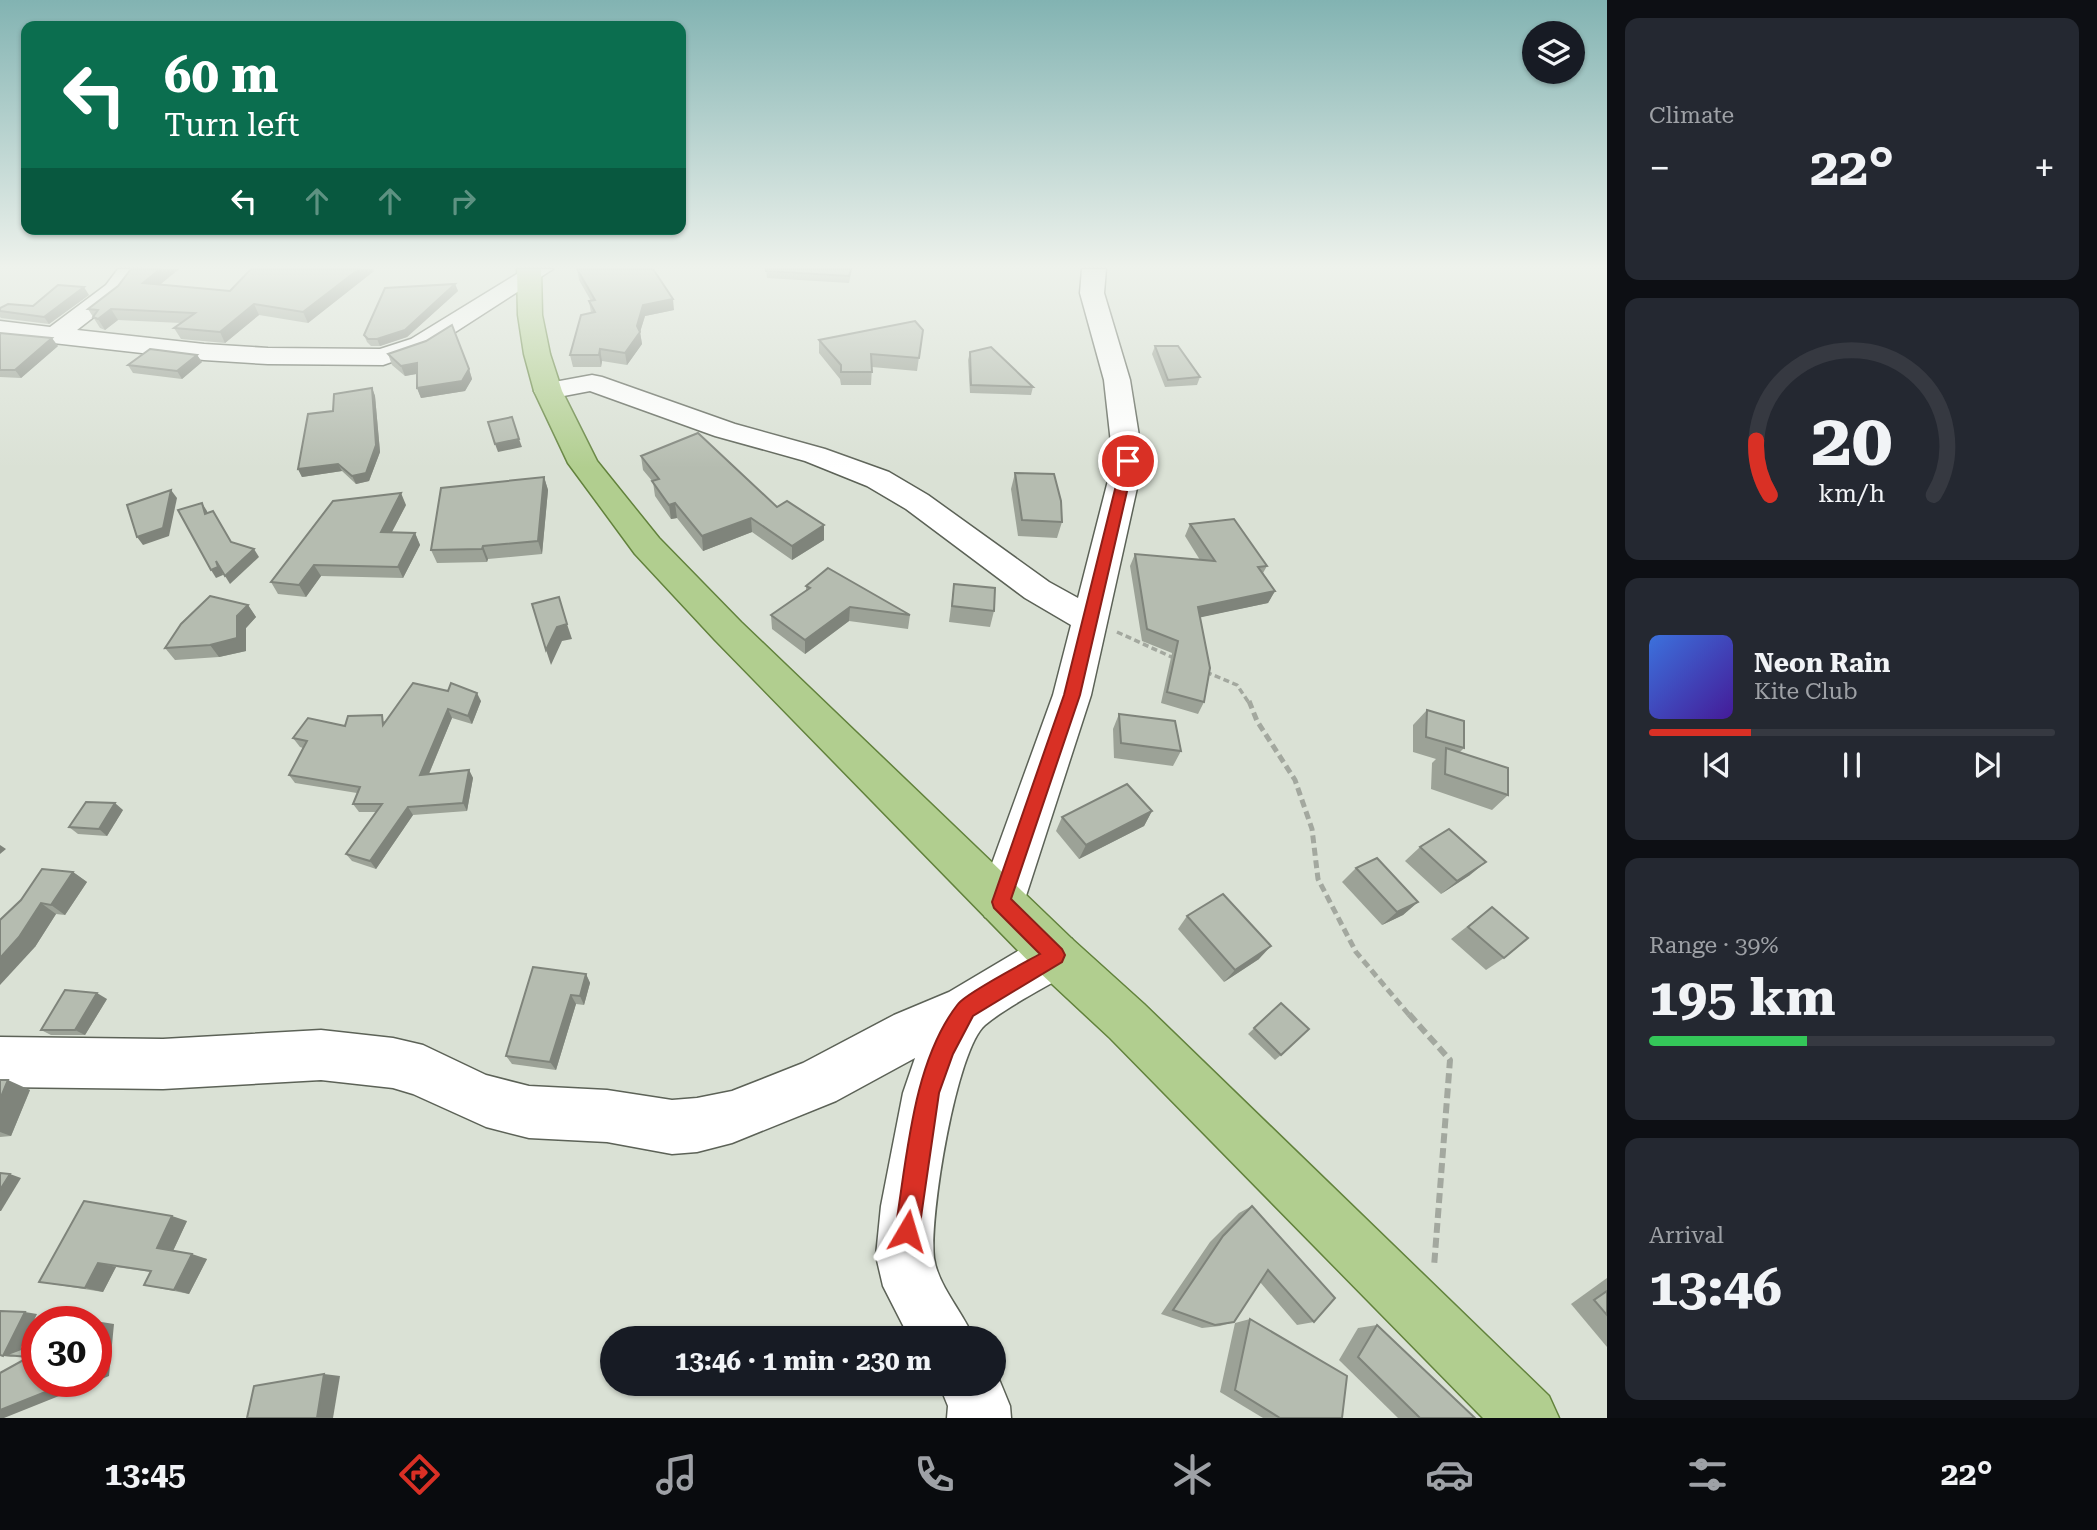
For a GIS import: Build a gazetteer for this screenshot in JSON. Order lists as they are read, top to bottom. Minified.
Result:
{"page":{"tile":["Climate",["Range · 39%","195 km"],["Arrival","13:46"]],"turn":["60 m","Turn left"],"heat":["−","22°","+"],"song":["Neon Rain","Kite Club"],"limit":"30","trip":"13:46 · 1 min · 230 m","tabs":["13:45","22°"],"gauge":["20","km/h"]}}
